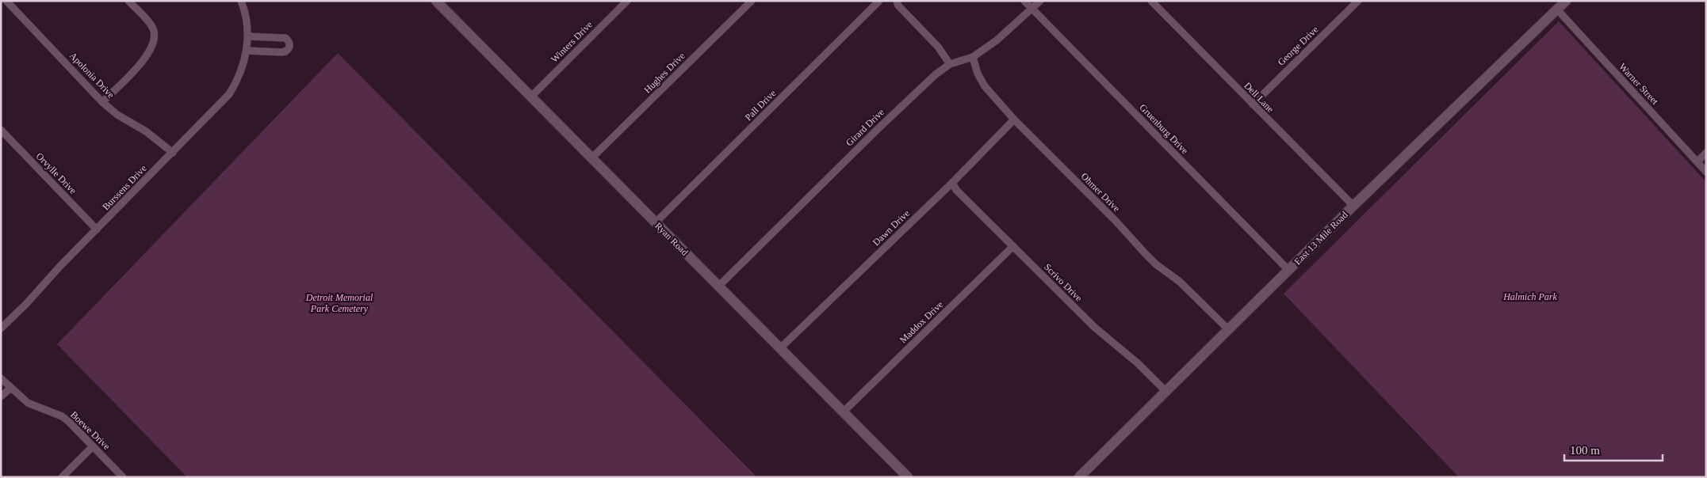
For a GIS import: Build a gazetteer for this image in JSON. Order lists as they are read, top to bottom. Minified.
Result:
{"streets":{"main road":["East 13 Mile Road","Ryan Road"],"street":["Winters Drive","George Drive","Hughes Drive","Apolonia Drive","Warner Street","Dell Lane","Pall Drive","Girard Drive","Gruenburg Drive","Orvylle Drive","Burssens Drive","Ohmer Drive","Dawn Drive","Scrivo Drive","Maddox Drive","Boewe Drive"]},"crossings":[["Winters Drive","Ryan Road"],["George Drive","Dell Lane"],["Hughes Drive","Ryan Road"],["Apolonia Drive","Burssens Drive"],["Warner Street","East 13 Mile Road"],["Dell Lane","East 13 Mile Road"],["Pall Drive","Ryan Road"],["Girard Drive","Gruenburg Drive"],["Girard Drive","Ohmer Drive"],["Girard Drive","Ryan Road"],["Gruenburg Drive","East 13 Mile Road"],["Orvylle Drive","Burssens Drive"],["Ohmer Drive","Dawn Drive"],["Ohmer Drive","East 13 Mile Road"],["Dawn Drive","Ryan Road"],["Dawn Drive","Scrivo Drive"],["East 13 Mile Road","Scrivo Drive"],["Ryan Road","Maddox Drive"],["Scrivo Drive","Maddox Drive"]],"parks":["Halmich Park","Detroit Memorial Park Cemetery"],"scale_bar":"100 m"}
